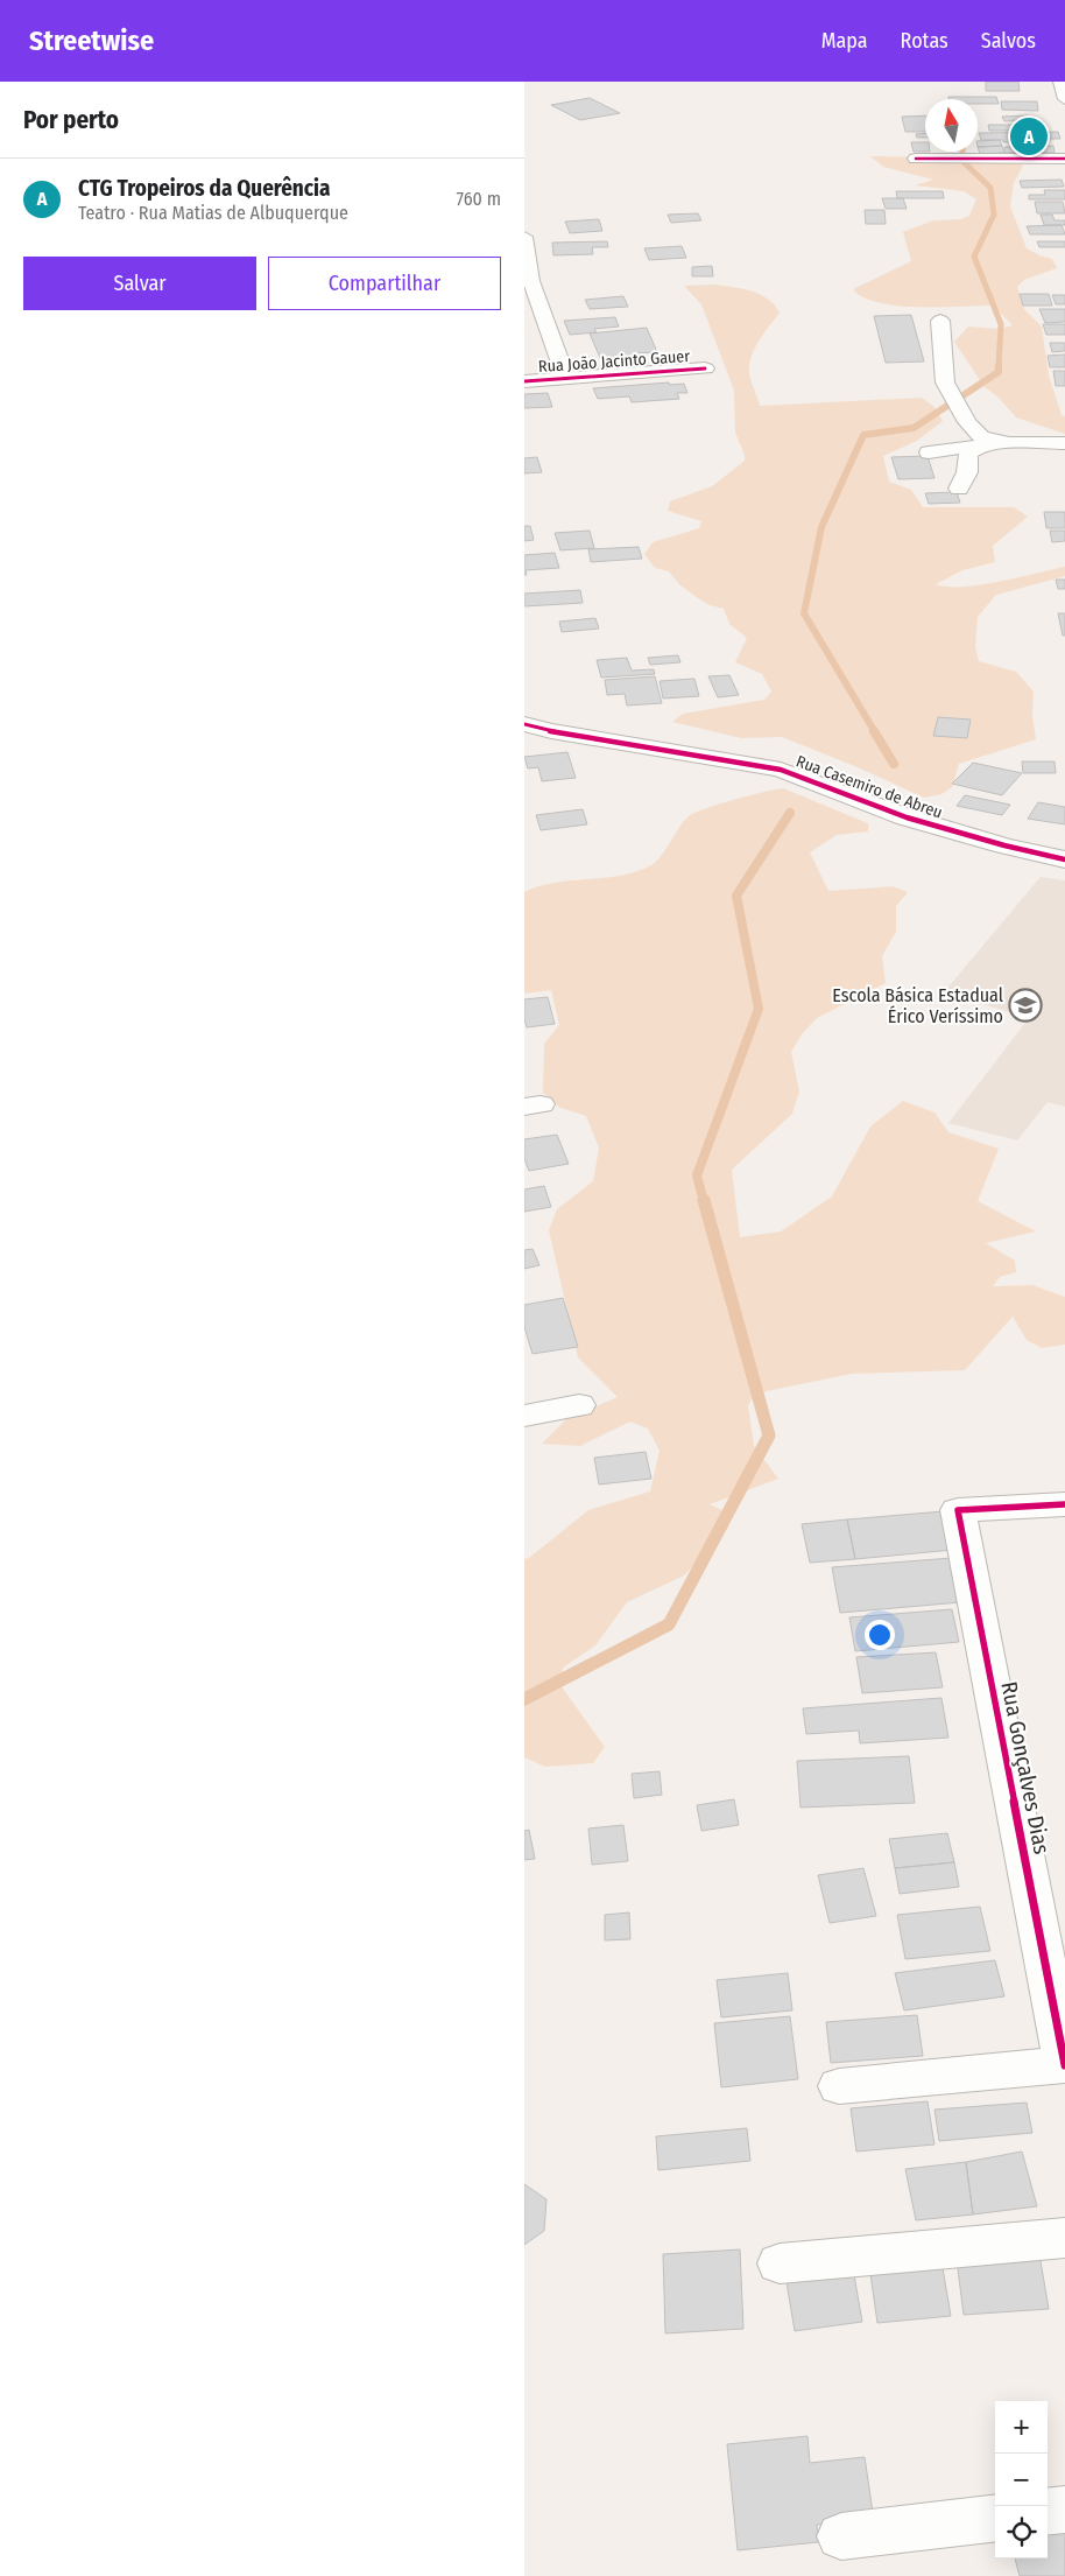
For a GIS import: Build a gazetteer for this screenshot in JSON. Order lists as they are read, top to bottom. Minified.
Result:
{"streets":{"street":["Rua João Jacinto Gauer","Rua Casemiro de Abreu","Rua Gonçalves Dias"]},"places":{"school or university":["Escola Básica Estadual Érico Veríssimo"]},"north":"top","page":{"header":"Streetwise","nav":["Mapa","Rotas","Salvos"],"heading":"Por perto","pins":"A","list":[{"mark":"A","name":"CTG Tropeiros da Querência","note":"Teatro · Rua Matias de Albuquerque","value":"760 m"}],"buttons":["Salvar","Compartilhar"],"map_buttons":["+","−"]}}
